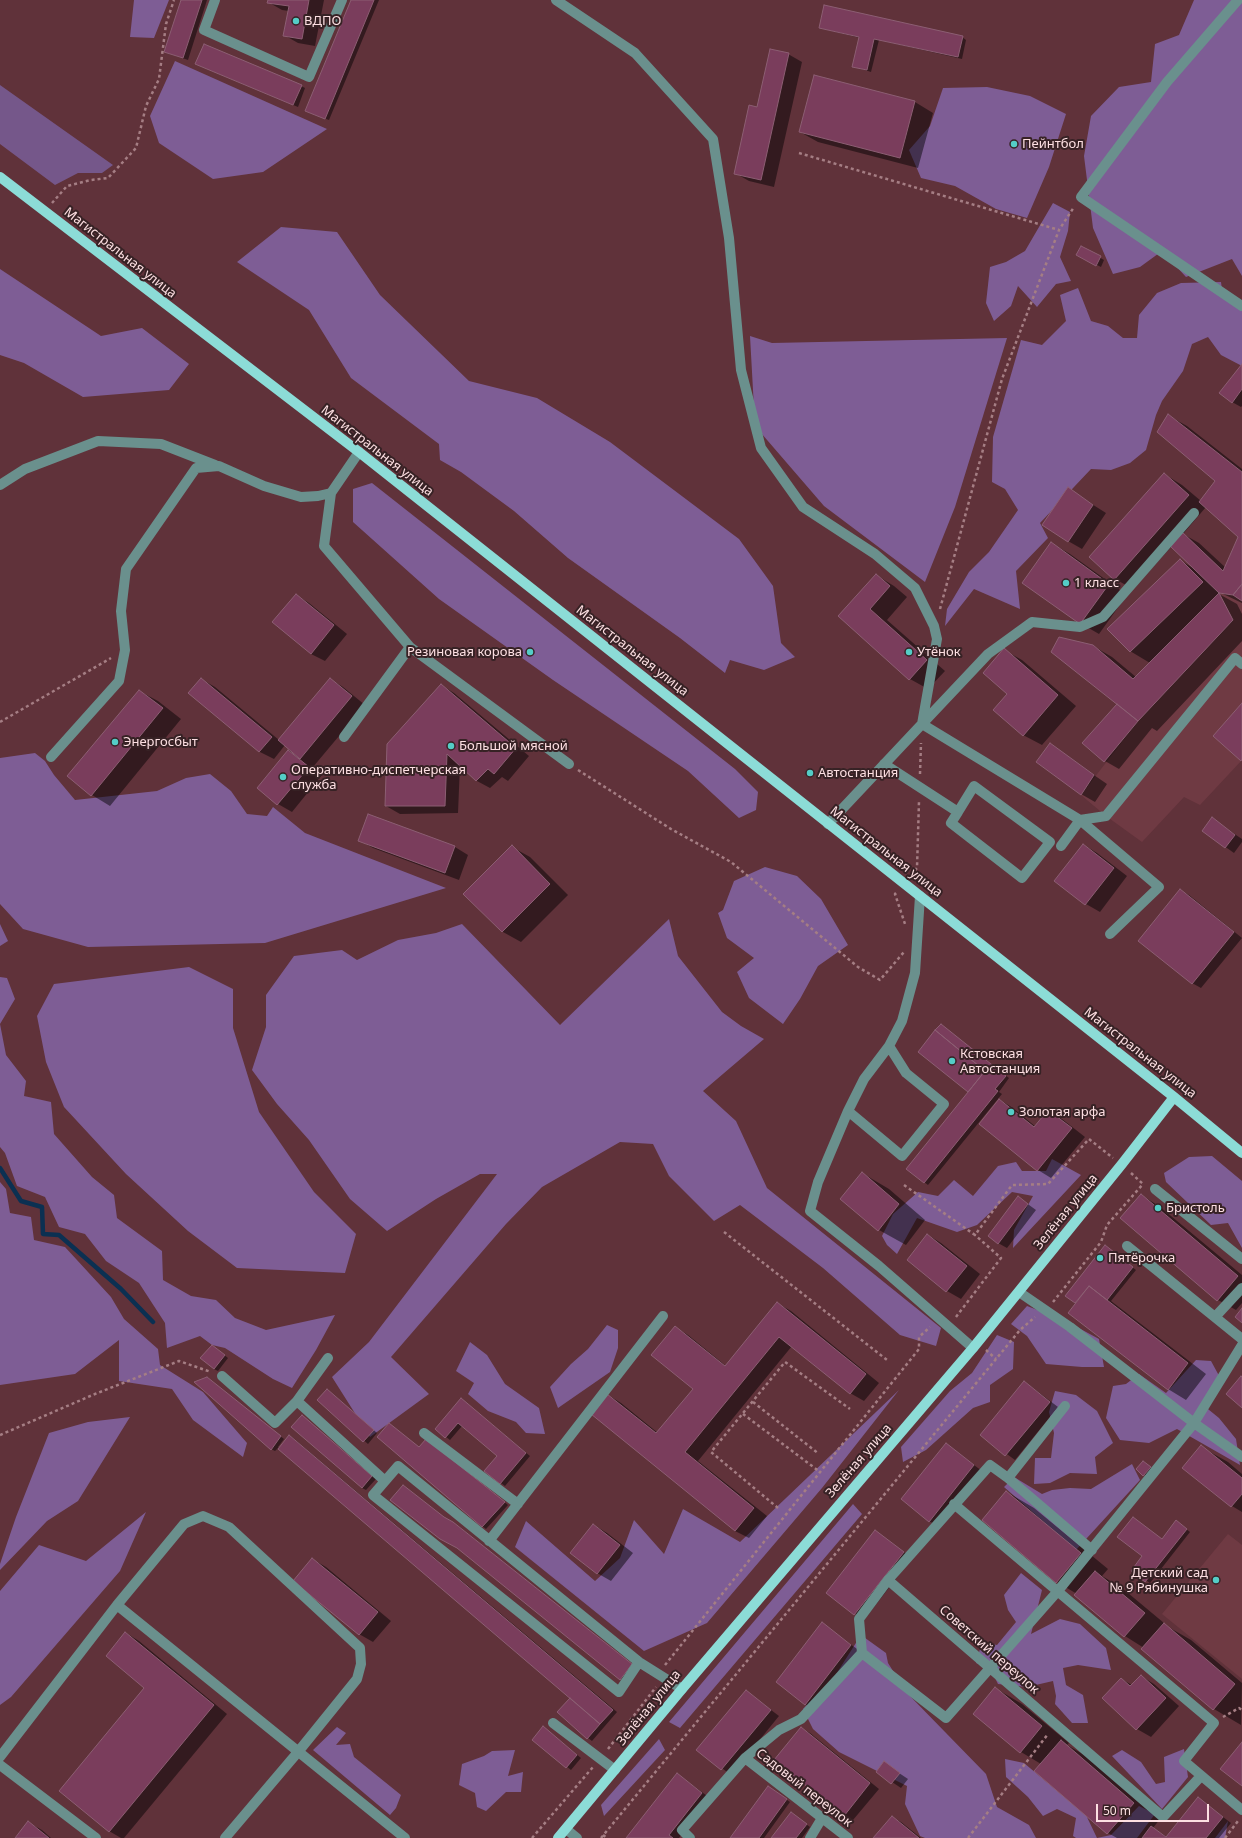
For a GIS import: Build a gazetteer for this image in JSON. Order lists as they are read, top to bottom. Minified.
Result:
{"streets":{"main road":["Магистральная улица","Зелёная улица"],"street":["Советский переулок","Садовый переулок"]},"crossings":[["Магистральная улица","Зелёная улица"]],"places":["ВДПО","Пейнтбол","1 класс","Резиновая корова","Утёнок","Энергосбыт","Большой мясной","Автостанция","Оперативно-диспетчерская служба","Кстовская Автостанция","Золотая арфа","Бристоль","Пятёрочка","Детский сад № 9 Рябинушка"],"scale_bar":"50 m"}
